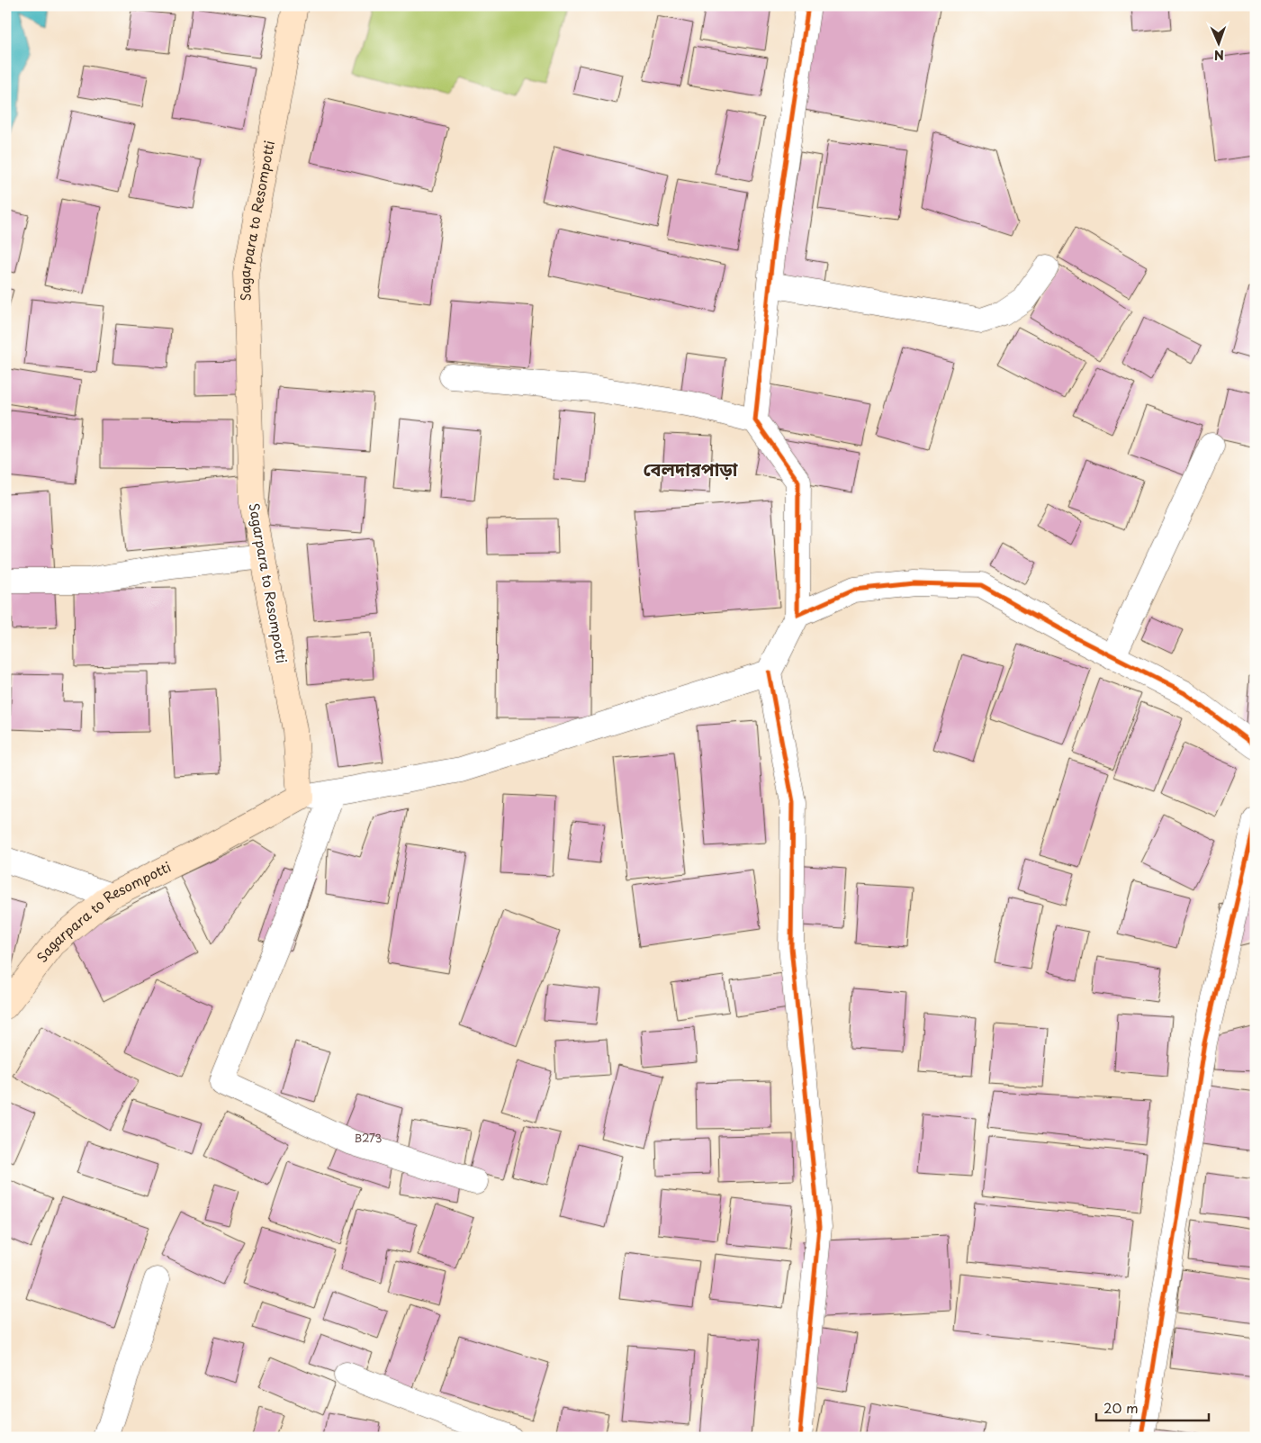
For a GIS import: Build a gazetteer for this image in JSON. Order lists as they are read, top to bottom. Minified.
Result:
{"streets":{"main road":["Sagarpara to Resompotti"]},"districts":["বেলদারপাড়া"],"house_numbers":["B273"],"scale_bar":"20 m","north":"bottom"}
